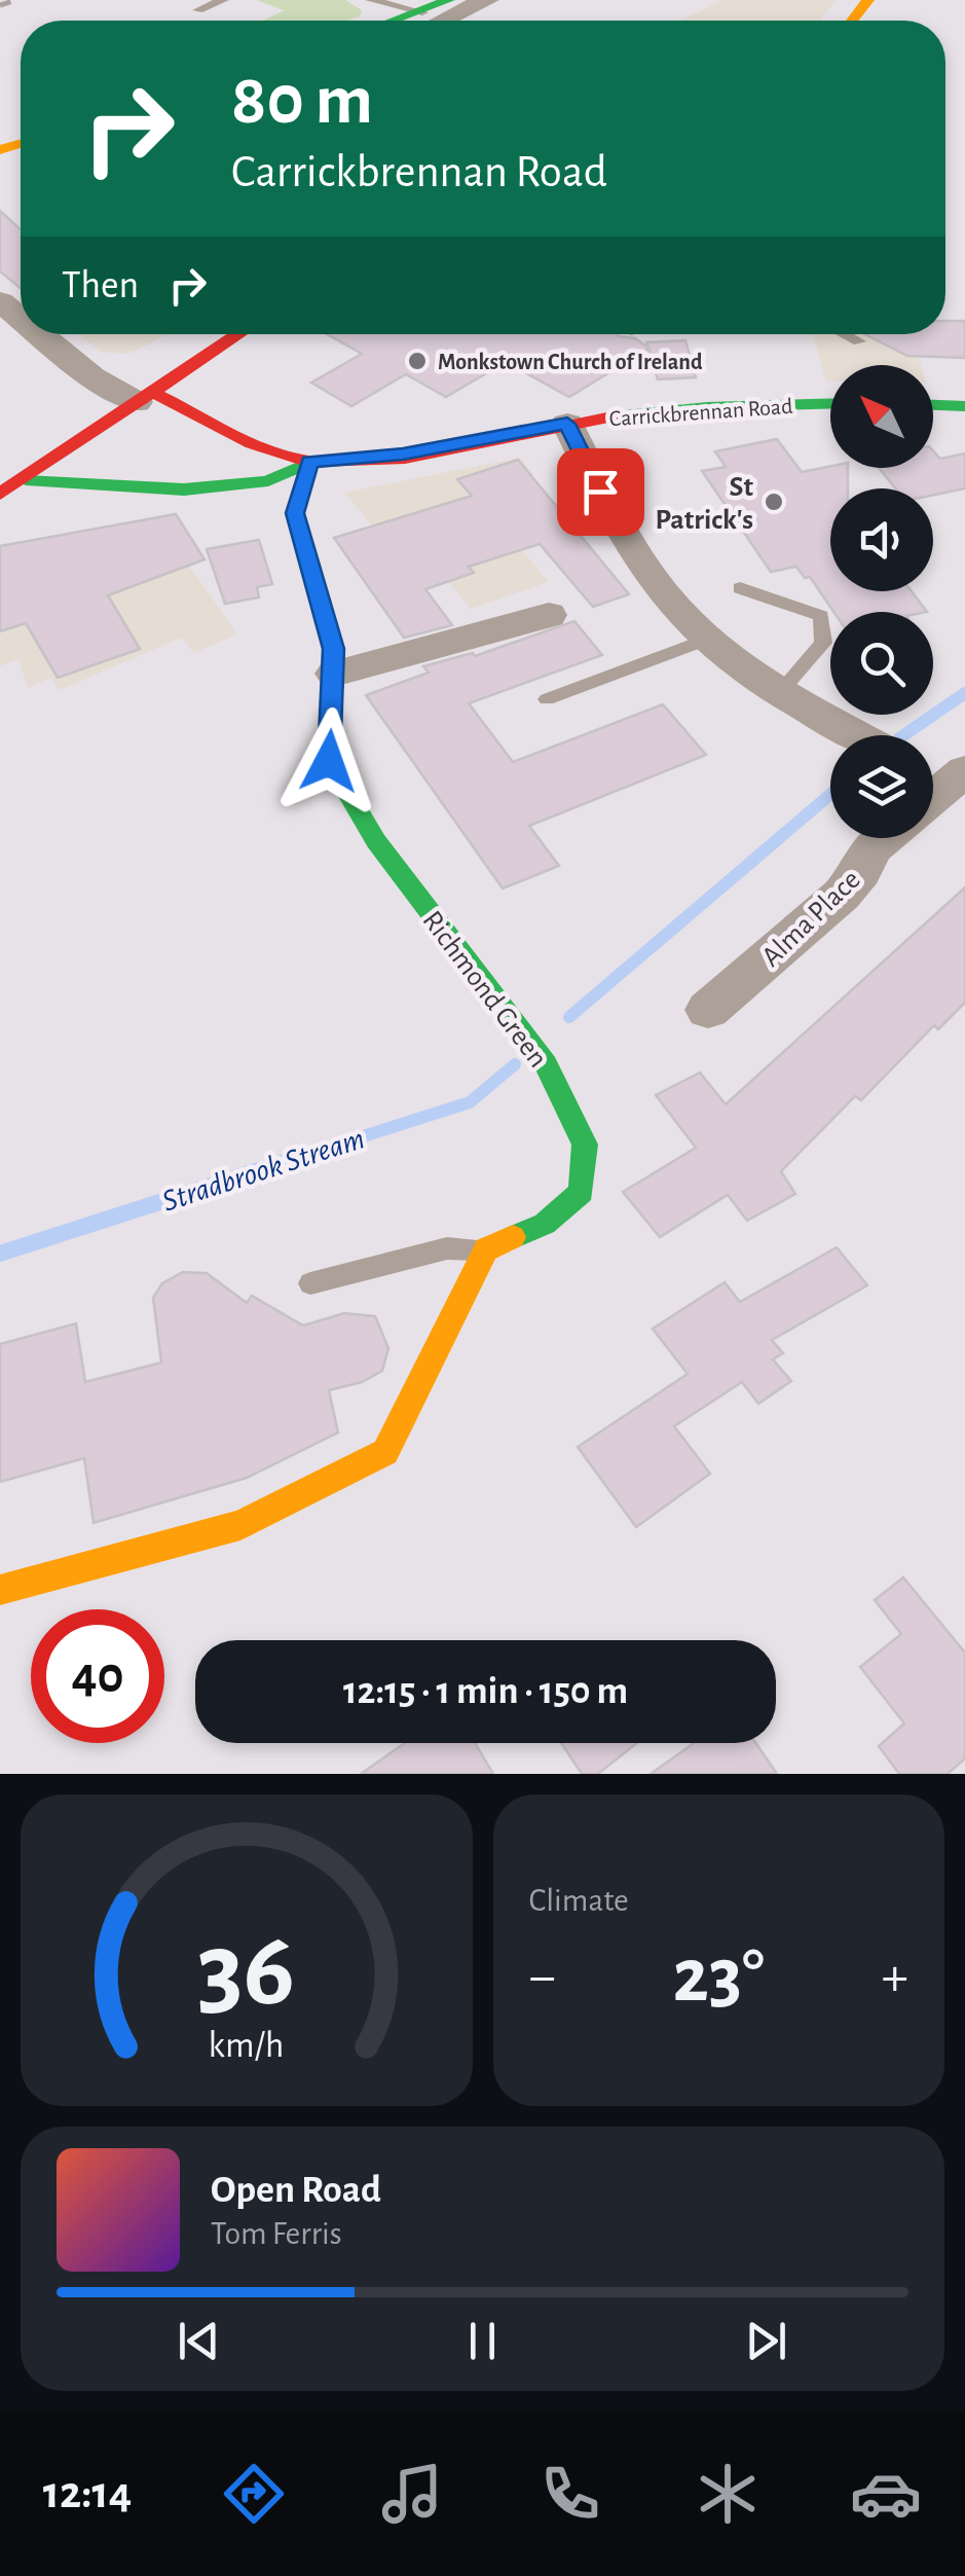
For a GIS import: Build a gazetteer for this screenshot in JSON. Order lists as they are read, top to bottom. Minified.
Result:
{"streets":{"main road":["Carrickbrennan Road","Richmond Green"],"street":["Alma Place"]},"crossings":[["Carrickbrennan Road","Richmond Green"]],"water":["Stradbrook Stream"],"places":["Monkstown Church of Ireland","St Patrick's"],"north":"top left","page":{"turn":["80 m","Carrickbrennan Road"],"then":"Then","limit":"40","trip":"12:15 · 1 min · 150 m","tile":"Climate","heat":["−","23°","+"],"song":["Open Road","Tom Ferris"],"tabs":"12:14","gauge":["36","km/h"]}}
